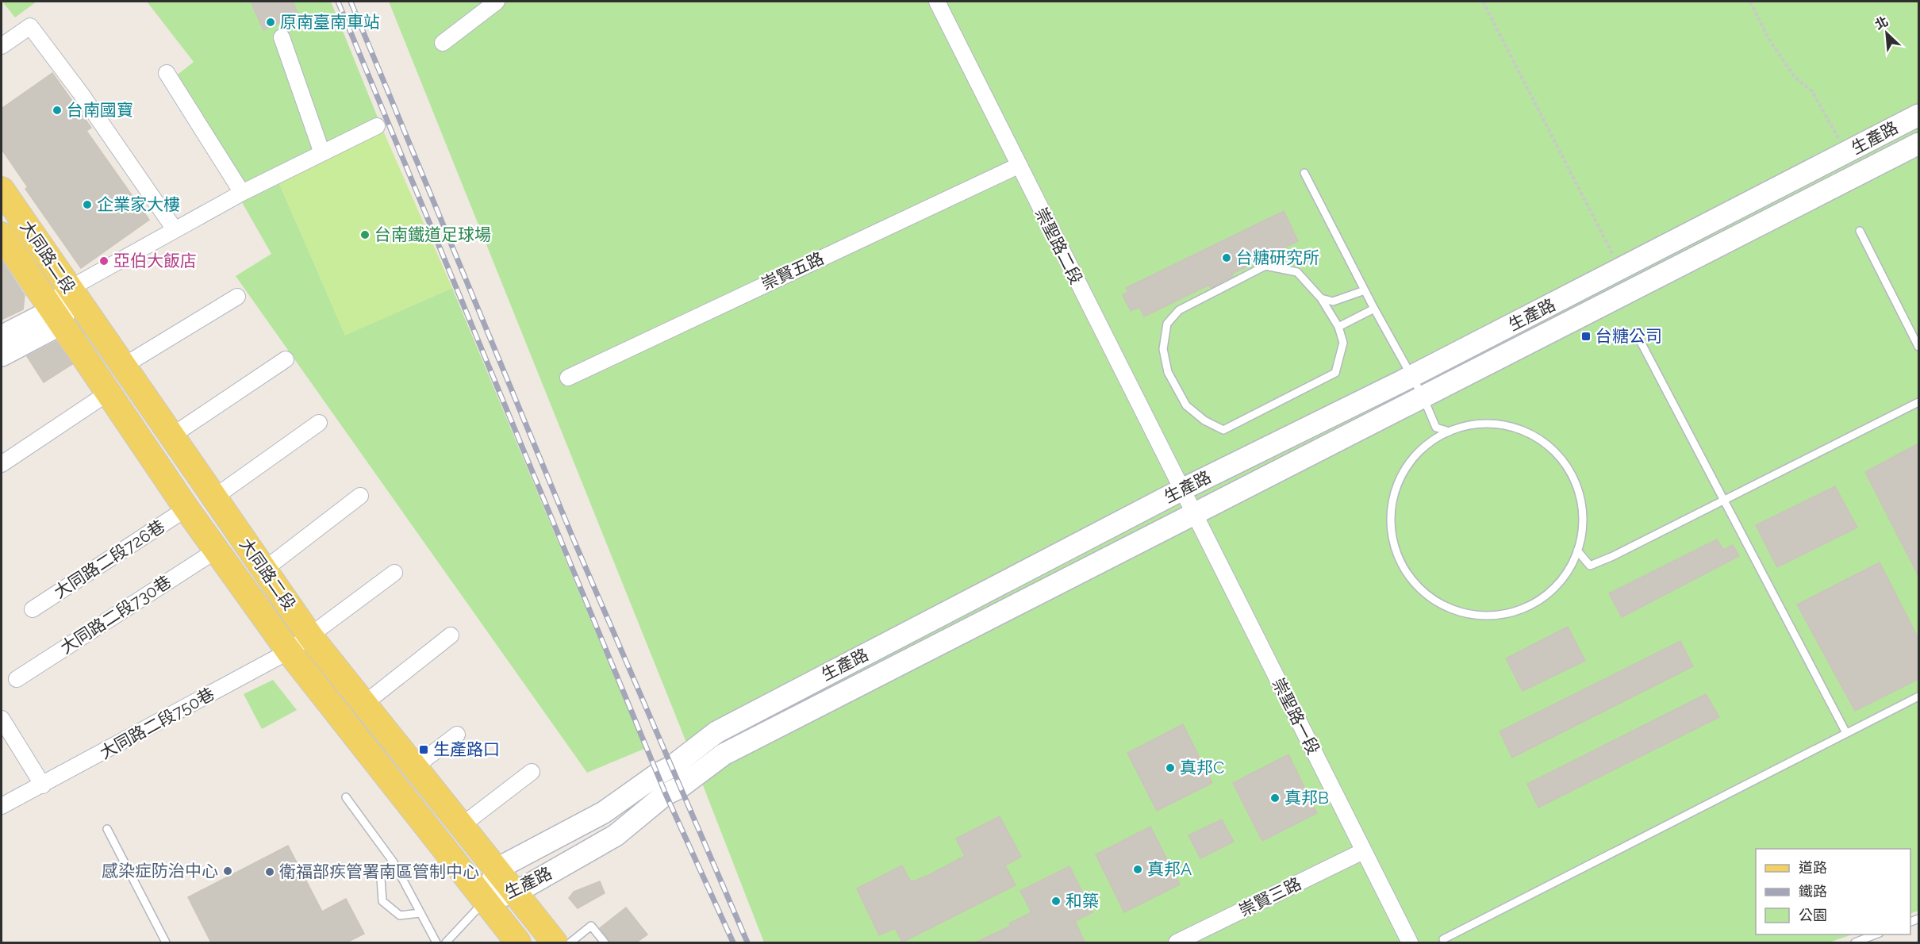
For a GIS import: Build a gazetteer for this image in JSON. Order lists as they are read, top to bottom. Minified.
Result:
{"streets":{"main road":["大同路二段"],"street":["生產路","崇聖路二段","崇賢五路","大同路二段726巷","大同路二段730巷","崇聖路一段","大同路二段750巷","崇賢三路"]},"crossings":[["生產路","崇聖路二段"],["生產路","大同路二段"],["生產路","崇聖路一段"],["崇聖路二段","崇賢五路"],["崇聖路二段","崇聖路一段"],["大同路二段","大同路二段726巷"],["大同路二段","大同路二段730巷"],["大同路二段","大同路二段750巷"],["崇聖路一段","崇賢三路"]],"places":{"other":["原南臺南車站","台南國寶","企業家大樓","台南鐵道足球場","台糖研究所","亞伯大飯店","真邦C","真邦B","真邦A","感染症防治中心","衛福部疾管署南區管制中心","和築"],"transit":["台糖公司","生產路口"]},"legend":["道路","鐵路","公園"],"north":"top left"}
